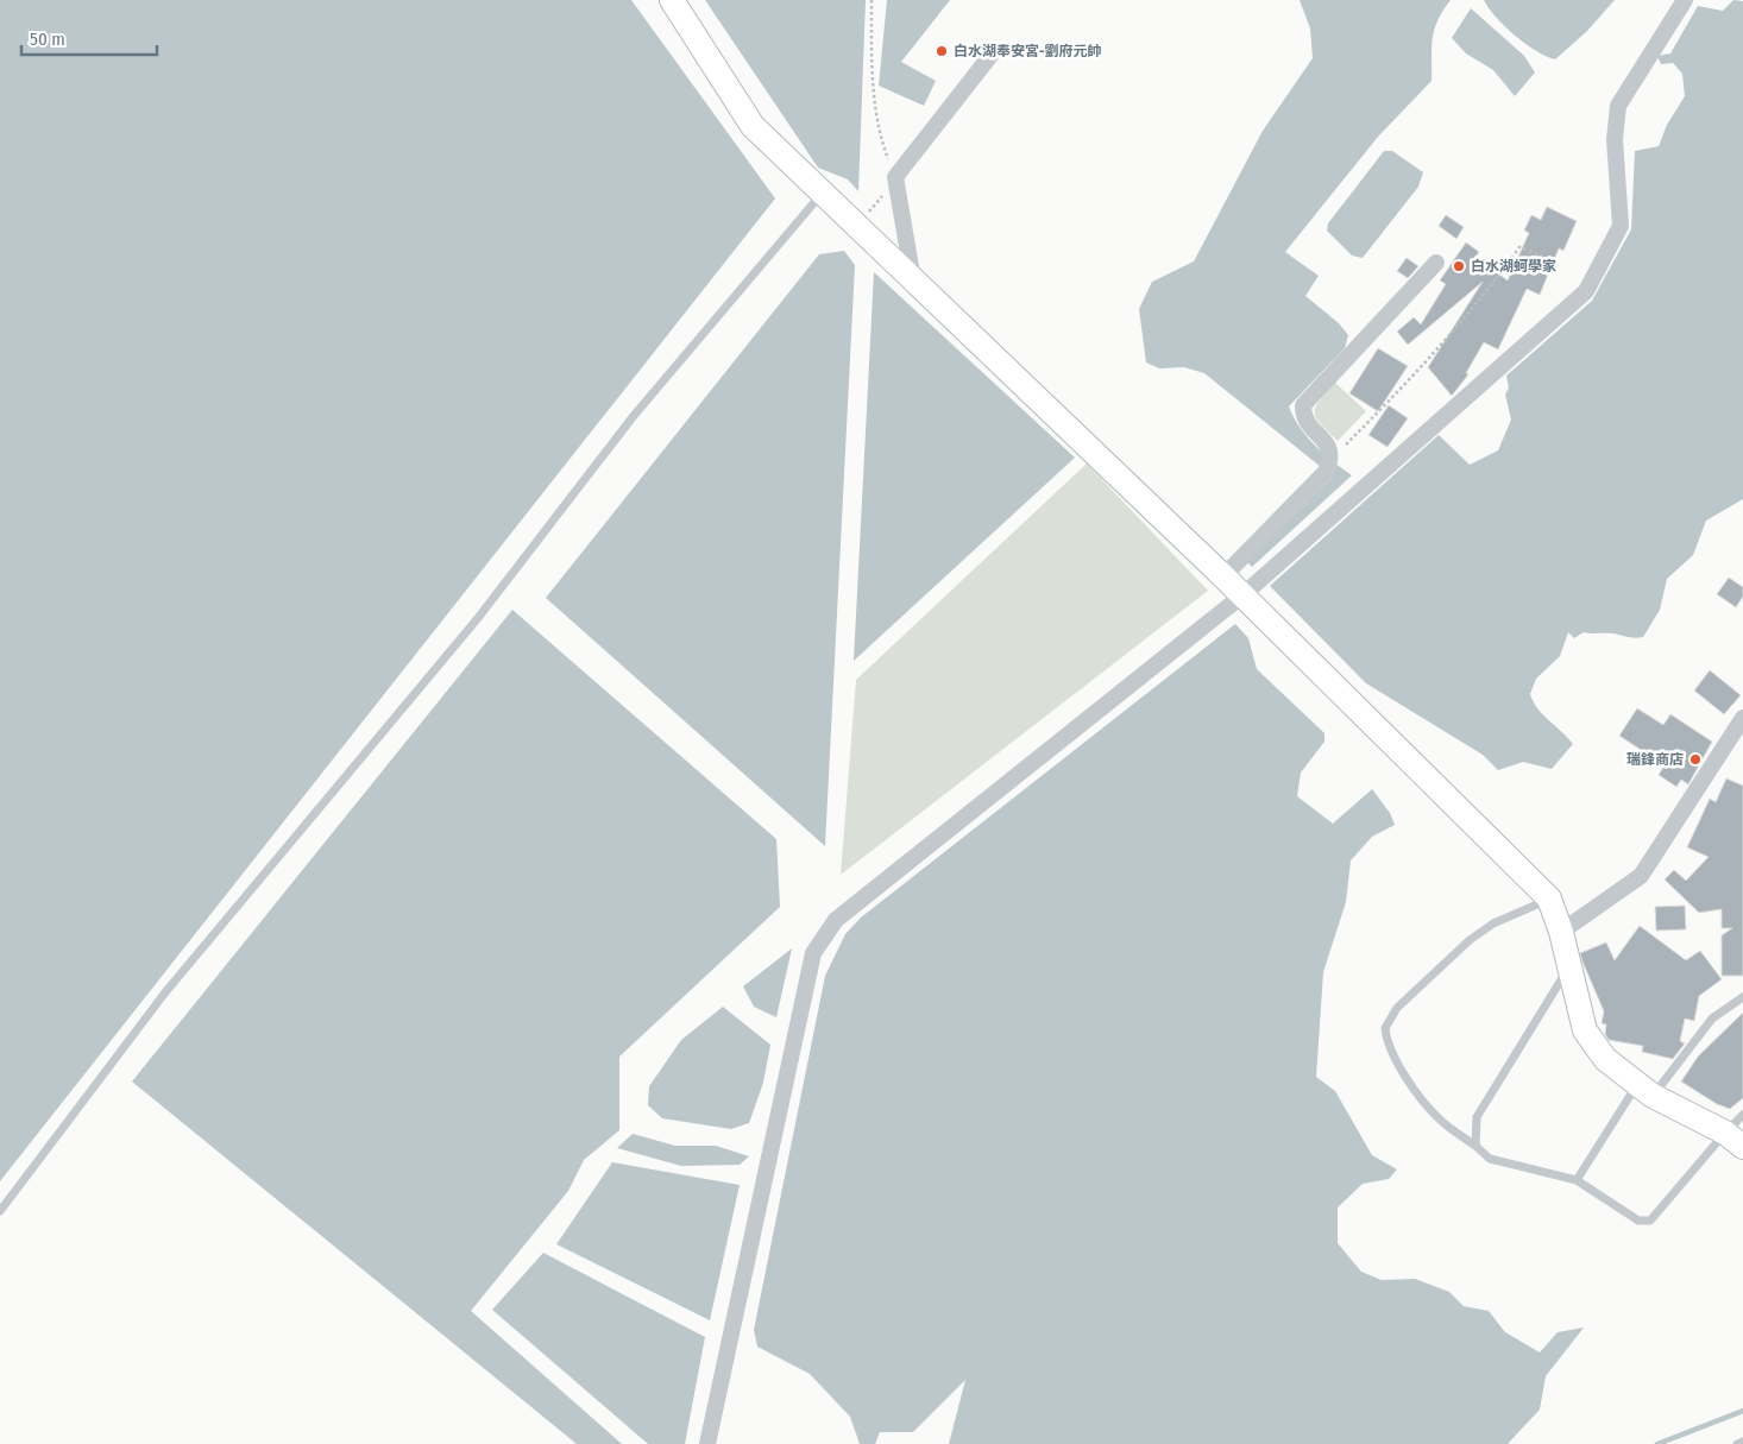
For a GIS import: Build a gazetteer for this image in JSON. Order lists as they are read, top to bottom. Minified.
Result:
{"places":["白水湖奉安宮-劉府元帥","白水湖蚵學家","瑞鋒商店"],"scale_bar":"50 m"}
